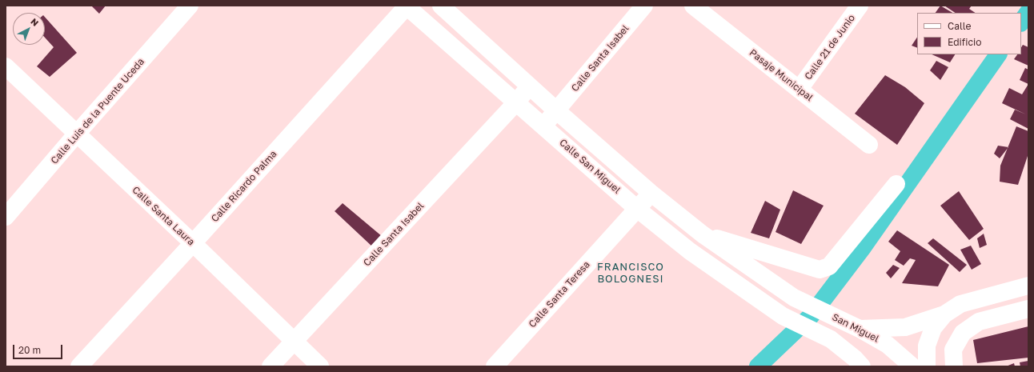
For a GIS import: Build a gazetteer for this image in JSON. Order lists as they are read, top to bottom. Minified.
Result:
{"streets":{"street":["Calle 21 de Junio","Calle Santa Isabel","Pasaje Municipal","Calle Luis de la Puente Uceda","Calle San Miguel","Calle Ricardo Palma","Calle Santa Laura","Calle Santa Teresa","San Miguel"]},"crossings":[["Calle 21 de Junio","Pasaje Municipal"],["Calle Santa Isabel","Calle San Miguel"],["Calle Santa Isabel","Calle Santa Laura"],["Calle Luis de la Puente Uceda","Calle Santa Laura"],["Calle San Miguel","Calle Ricardo Palma"],["Calle San Miguel","Calle Santa Teresa"],["Calle San Miguel","San Miguel"],["Calle Ricardo Palma","Calle Santa Laura"]],"districts":["FRANCISCO BOLOGNESI"],"legend":["Calle","Edificio"],"scale_bar":"20 m","north":"top right"}
